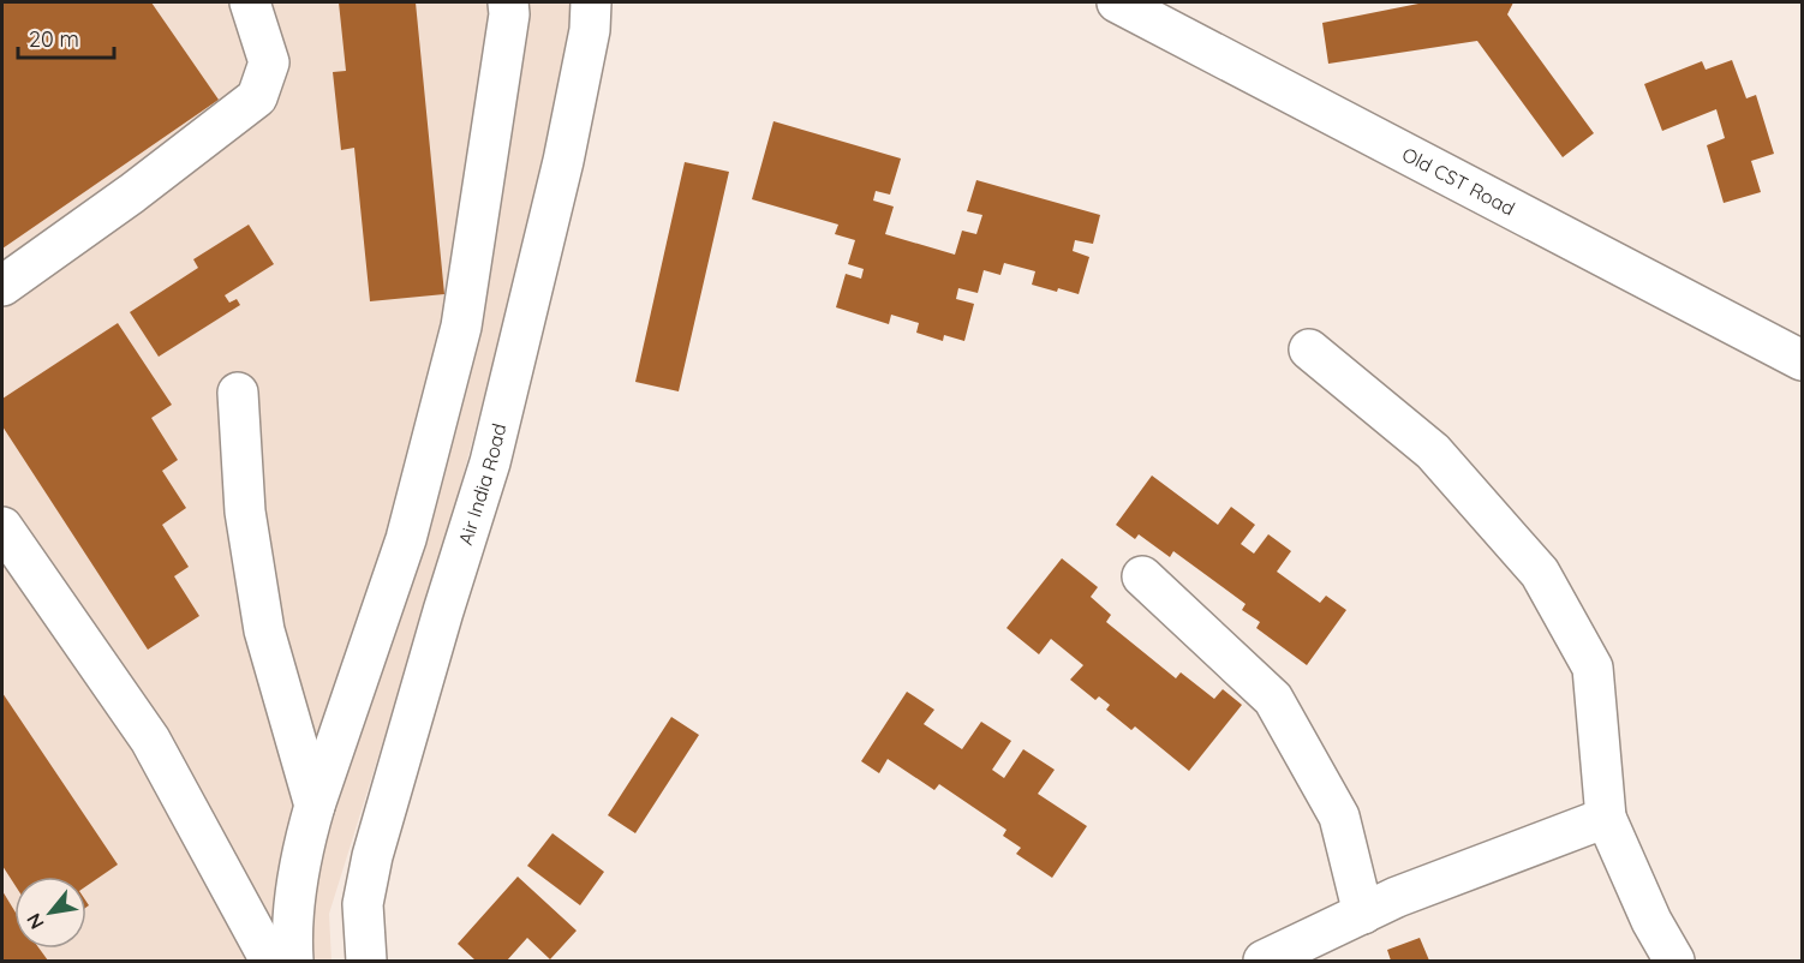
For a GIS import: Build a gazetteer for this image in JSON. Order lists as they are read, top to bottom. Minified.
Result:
{"streets":{"street":["Old CST Road","Air India Road"]},"scale_bar":"20 m","north":"bottom left"}
